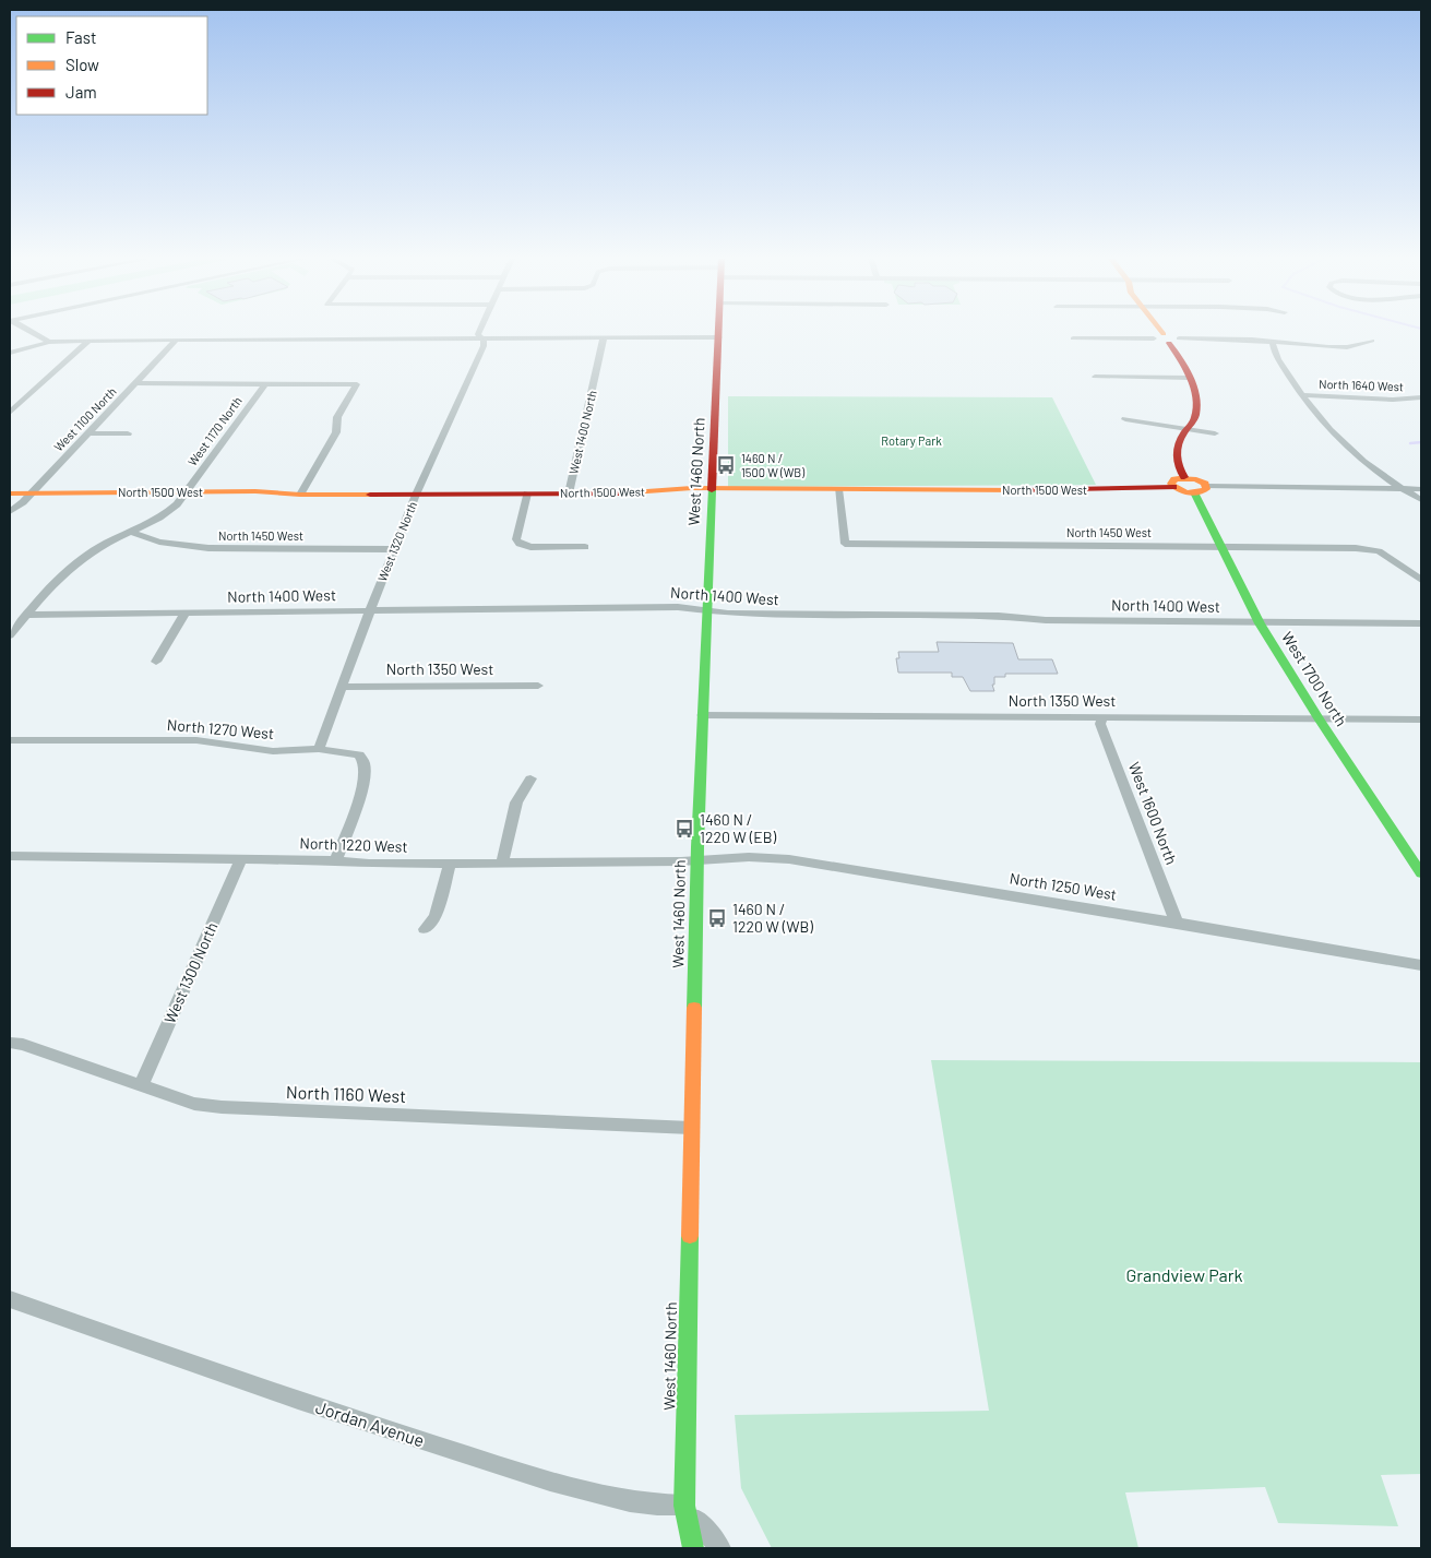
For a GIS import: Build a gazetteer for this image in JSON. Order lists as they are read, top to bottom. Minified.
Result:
{"streets":{"street":["North 1640 West","West 1100 North","West 1170 North","West 1400 North","West 1460 North","North 1500 West","North 1450 West","West 1320 North","North 1400 West","North 1350 West","West 1700 North","North 1270 West","West 1600 North","North 1220 West","North 1250 West","West 1300 North","North 1160 West","Jordan Avenue"]},"crossings":[["West 1100 North","North 1500 West"],["West 1170 North","North 1500 West"],["West 1170 North","North 1450 West"],["West 1170 North","North 1400 West"],["West 1400 North","North 1500 West"],["West 1460 North","North 1500 West"],["West 1460 North","North 1400 West"],["West 1460 North","North 1350 West"],["West 1460 North","North 1220 West"],["West 1460 North","North 1250 West"],["West 1460 North","North 1160 West"],["West 1460 North","Jordan Avenue"],["North 1500 West","North 1450 West"],["North 1500 West","West 1320 North"],["North 1500 West","West 1700 North"],["North 1450 West","West 1320 North"],["North 1450 West","West 1700 North"],["West 1320 North","North 1400 West"],["West 1320 North","North 1350 West"],["West 1320 North","North 1270 West"],["North 1400 West","West 1700 North"],["North 1350 West","West 1700 North"],["North 1350 West","West 1600 North"],["North 1270 West","North 1220 West"],["West 1600 North","North 1250 West"],["North 1220 West","North 1250 West"],["North 1220 West","West 1300 North"],["West 1300 North","North 1160 West"]],"parks":["Rotary Park","Grandview Park"],"places":{"bus stop":["1460 N / 1500 W (WB)","1460 N / 1220 W (EB)","1460 N / 1220 W (WB)"]},"legend":["Fast","Slow","Jam"]}
